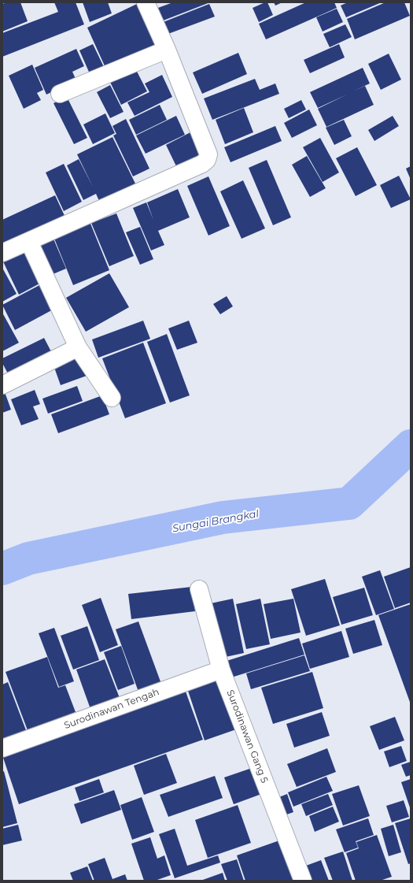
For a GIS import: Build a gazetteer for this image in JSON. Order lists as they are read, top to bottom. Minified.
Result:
{"streets":{"street":["Surodinawan Tengah","Surodinawan Gang 5"]},"crossings":[["Surodinawan Tengah","Surodinawan Gang 5"]],"water":["Sungai Brangkal"]}
